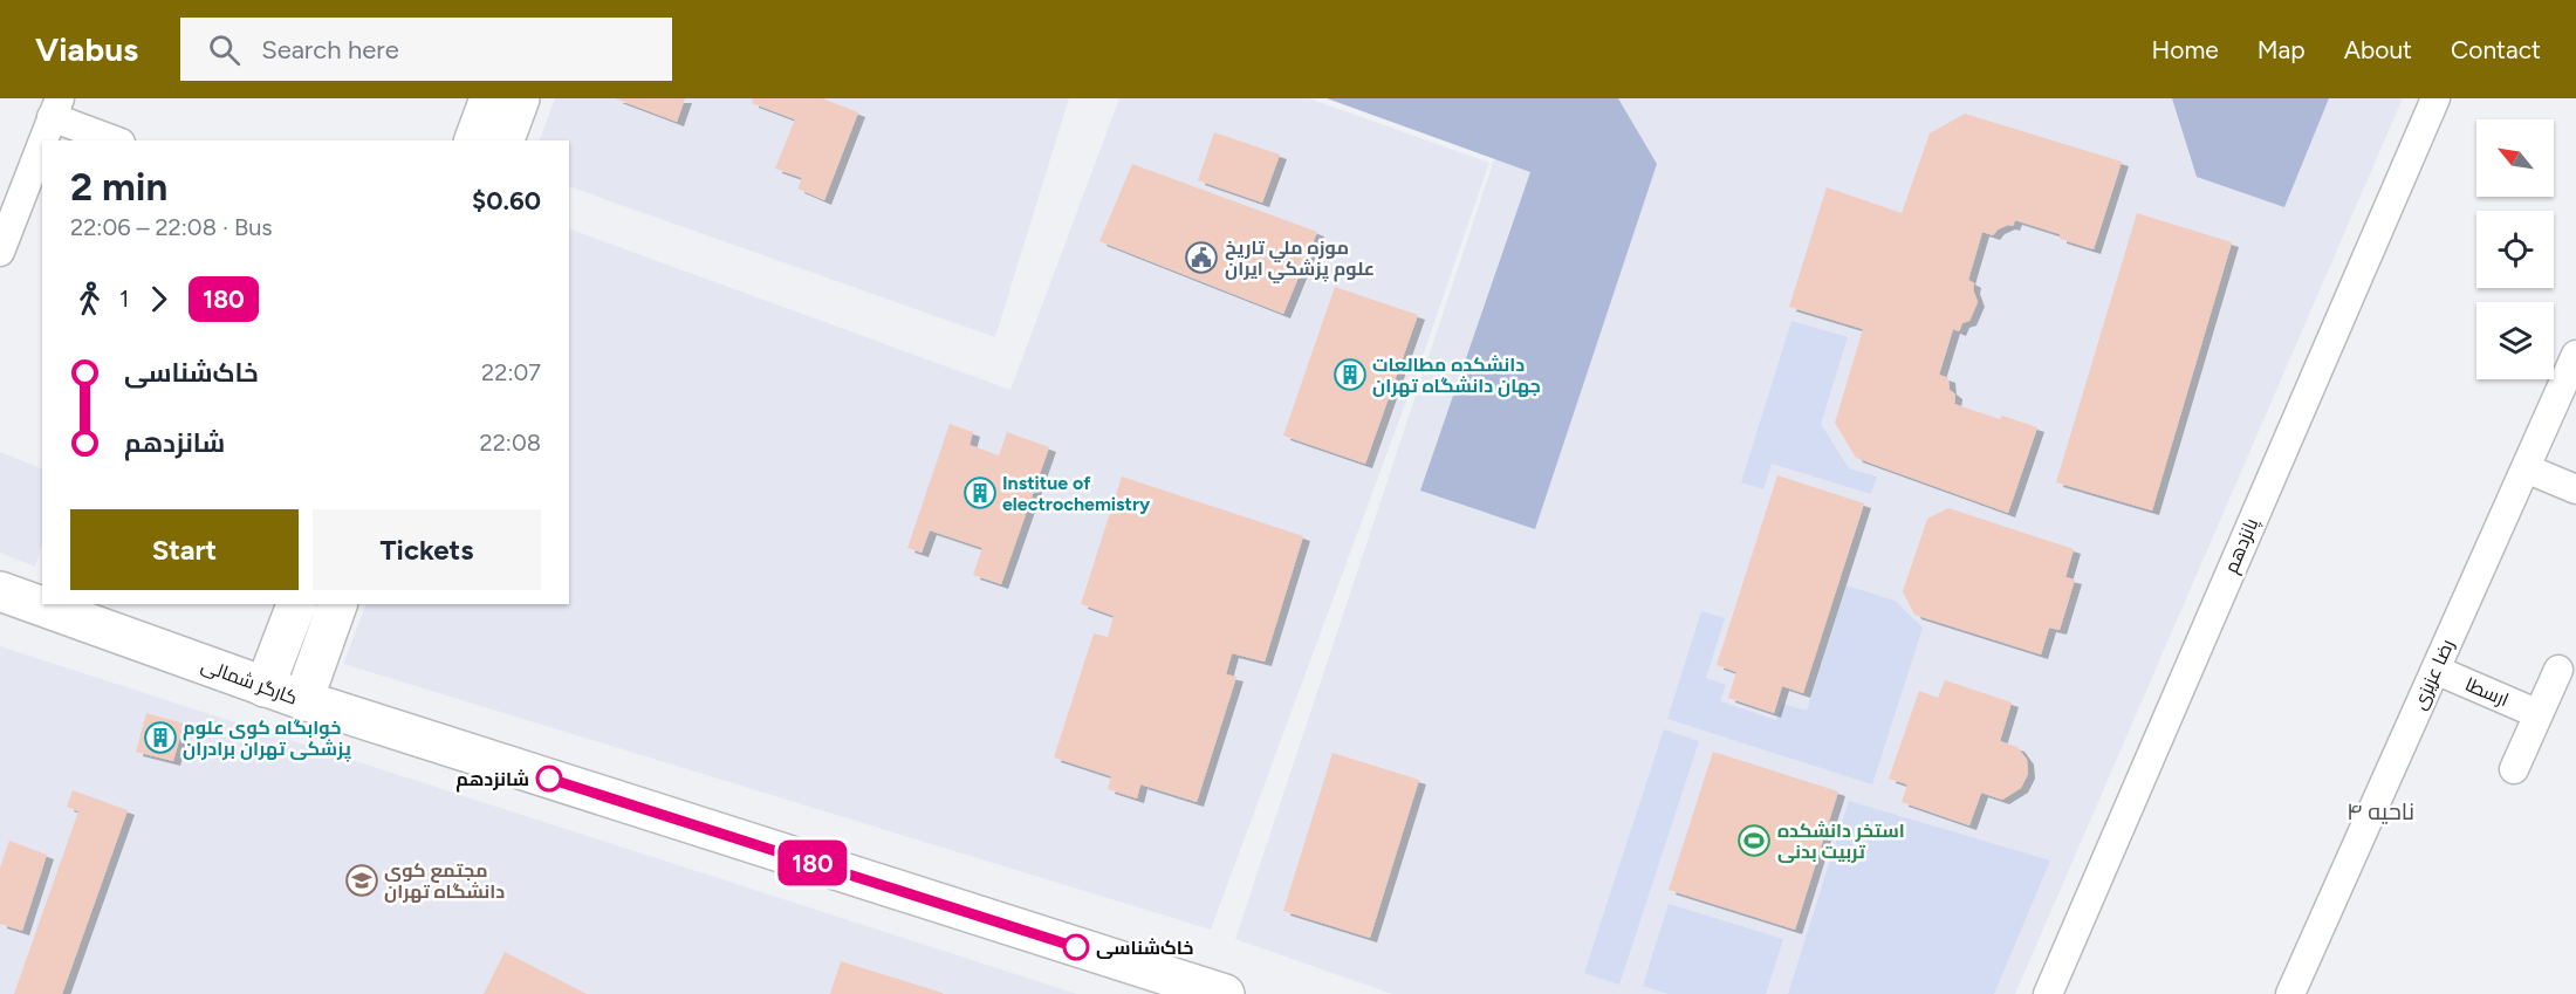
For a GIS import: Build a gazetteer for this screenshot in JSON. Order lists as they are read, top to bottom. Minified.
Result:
{"streets":{"main road":["کارگر شمالی"],"street":["پانزدهم","رضا عزیزی","ارسطا"]},"crossings":[["رضا عزیزی","ارسطا"]],"districts":["ناحیه ۴"],"places":{"public building":["موزه ملي تاريخ علوم پزشكي ايران"],"building":["دانشکده مطالعات جهان دانشگاه تهران","Institue of electrochemistry","خوابگاه کوی علوم پزشکی تهران برادران"],"other":["شانزدهم","خاک‌شناسی"],"sports":["استخر دانشکده تربیت بدنی"],"school or university":["مجتمع کوی دانشگاه تهران"]},"lines":["bus line 180"],"north":"top left","page":{"header":"Viabus","search":"Search here","nav":["Home","Map","About","Contact"],"on_map":"180","heading":["2 min","22:06 – 22:08 · Bus","$0.60"],"legs":["1","180"],"list":[{"name":"خاک‌شناسی","value":"22:07"},{"name":"شانزدهم","value":"22:08"}],"buttons":["Start","Tickets"]}}
